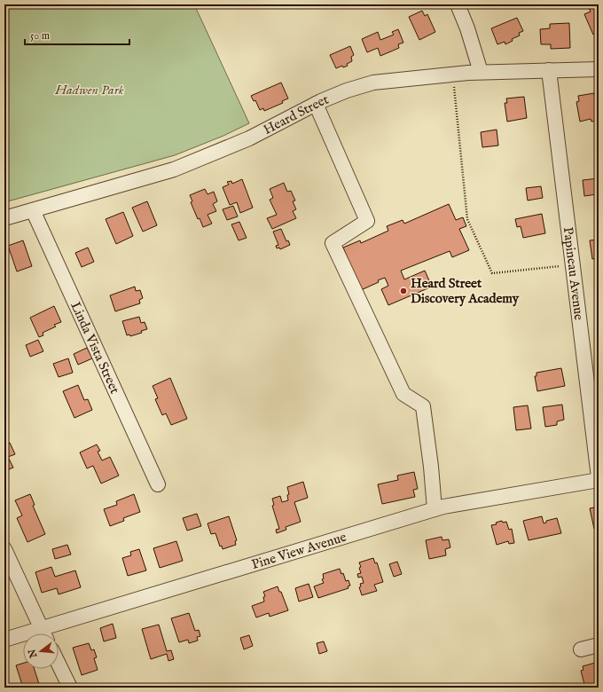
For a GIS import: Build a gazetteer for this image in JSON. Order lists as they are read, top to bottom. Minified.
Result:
{"streets":{"street":["Heard Street","Papineau Avenue","Linda Vista Street","Pine View Avenue"]},"crossings":[["Heard Street","Papineau Avenue"],["Heard Street","Linda Vista Street"]],"parks":["Hadwen Park"],"places":["Heard Street Discovery Academy"],"scale_bar":"50 m","north":"left"}
